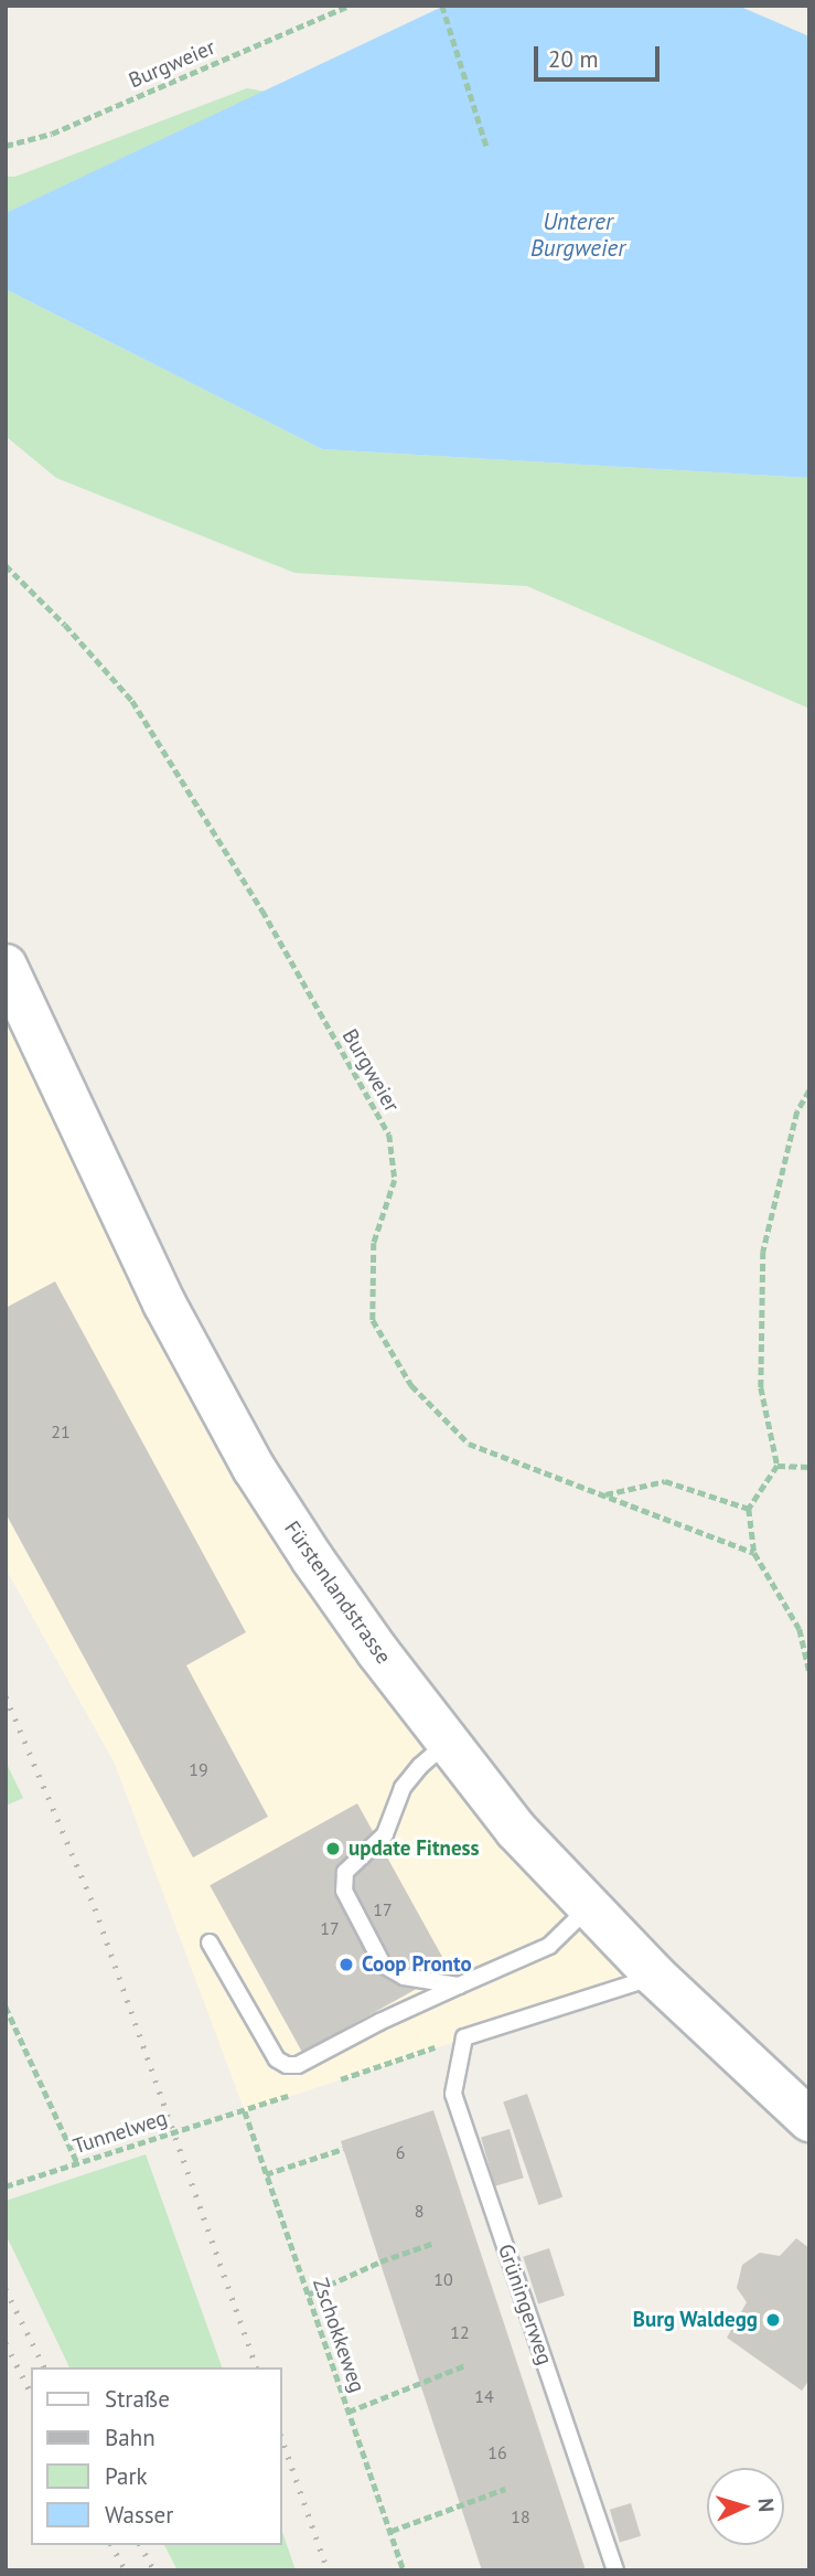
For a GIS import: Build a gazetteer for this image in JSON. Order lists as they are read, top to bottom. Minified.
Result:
{"streets":{"main road":["Fürstenlandstrasse"],"lane":["Grüningerweg"],"path":["Burgweier","Tunnelweg","Zschokkeweg"]},"crossings":[["Tunnelweg","Zschokkeweg"]],"water":["Unterer Burgweier"],"places":["update Fitness","Coop Pronto","Burg Waldegg"],"house_numbers":["21","19","17","17","6","8","10","12","14","16","18"],"legend":["Straße","Bahn","Park","Wasser"],"scale_bar":"20 m","north":"right"}
